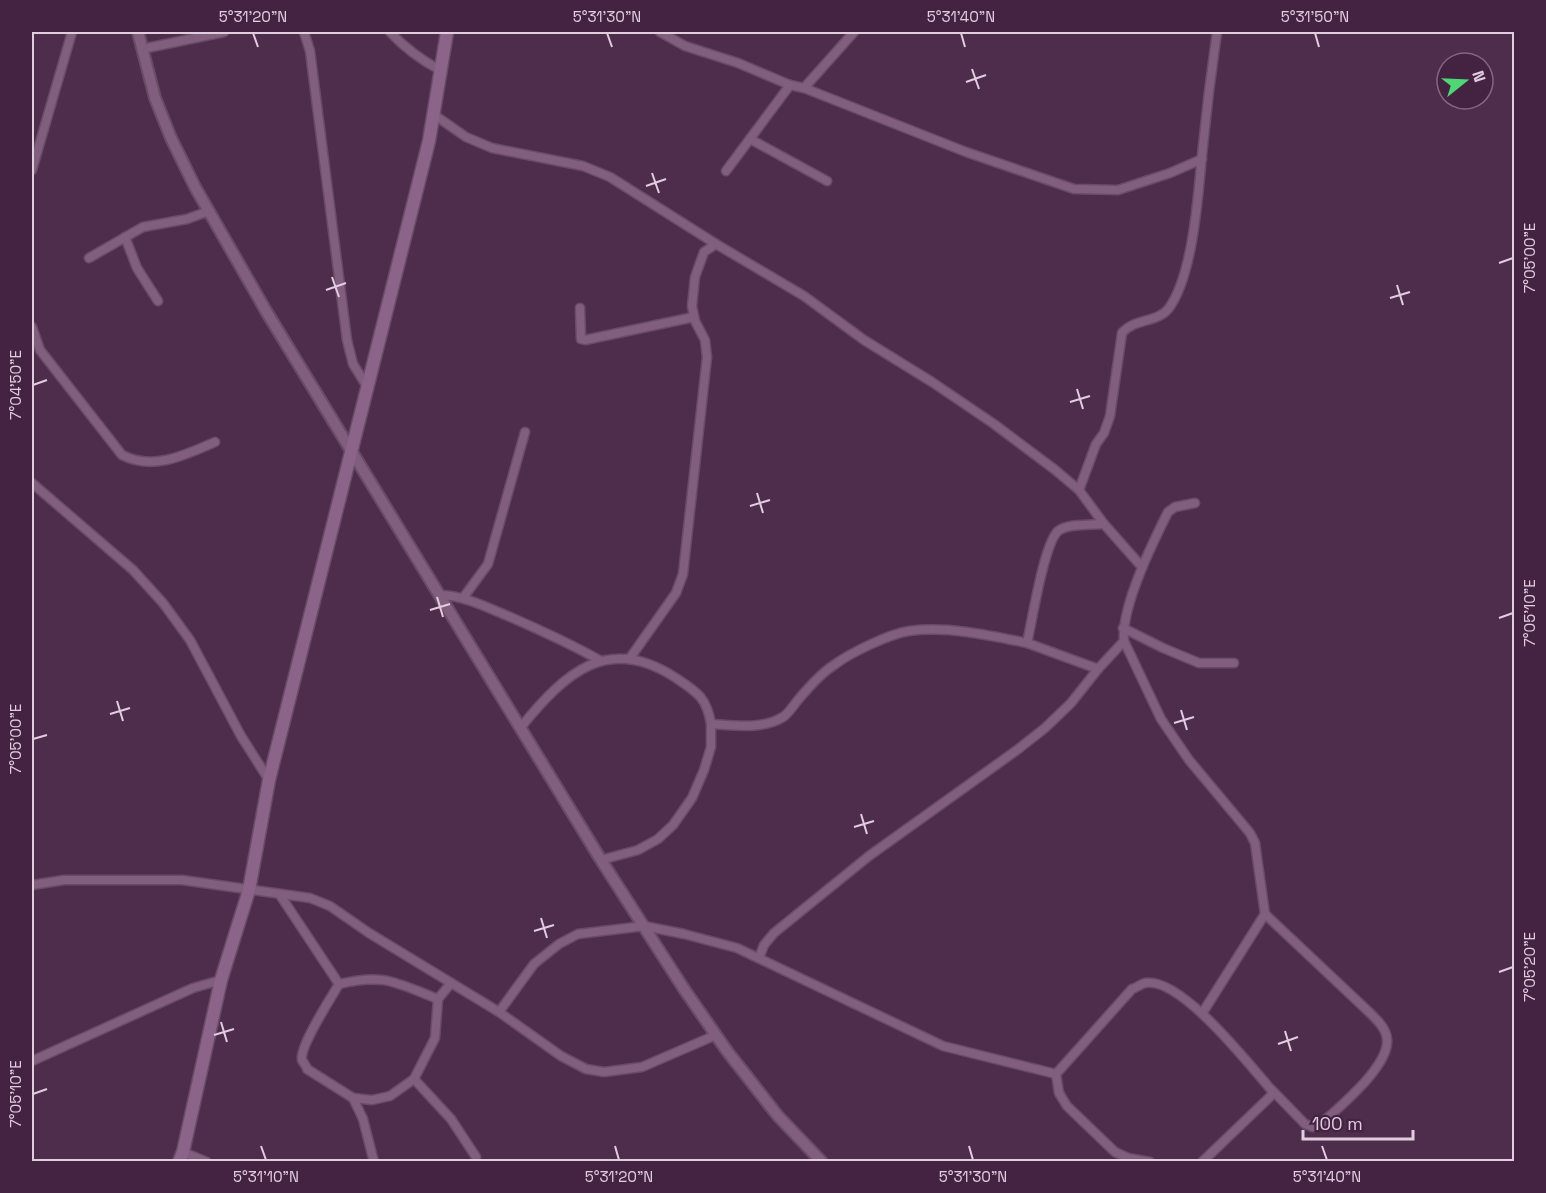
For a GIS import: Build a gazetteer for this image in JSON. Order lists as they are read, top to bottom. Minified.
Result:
{"scale_bar":"100 m","north":"right","coordinates":["5°31'20\"N","5°31'30\"N","5°31'40\"N","5°31'50\"N","7°05'00\"E","7°04'50\"E","7°05'10\"E","7°05'20\"E","5°31'10\"N"]}
